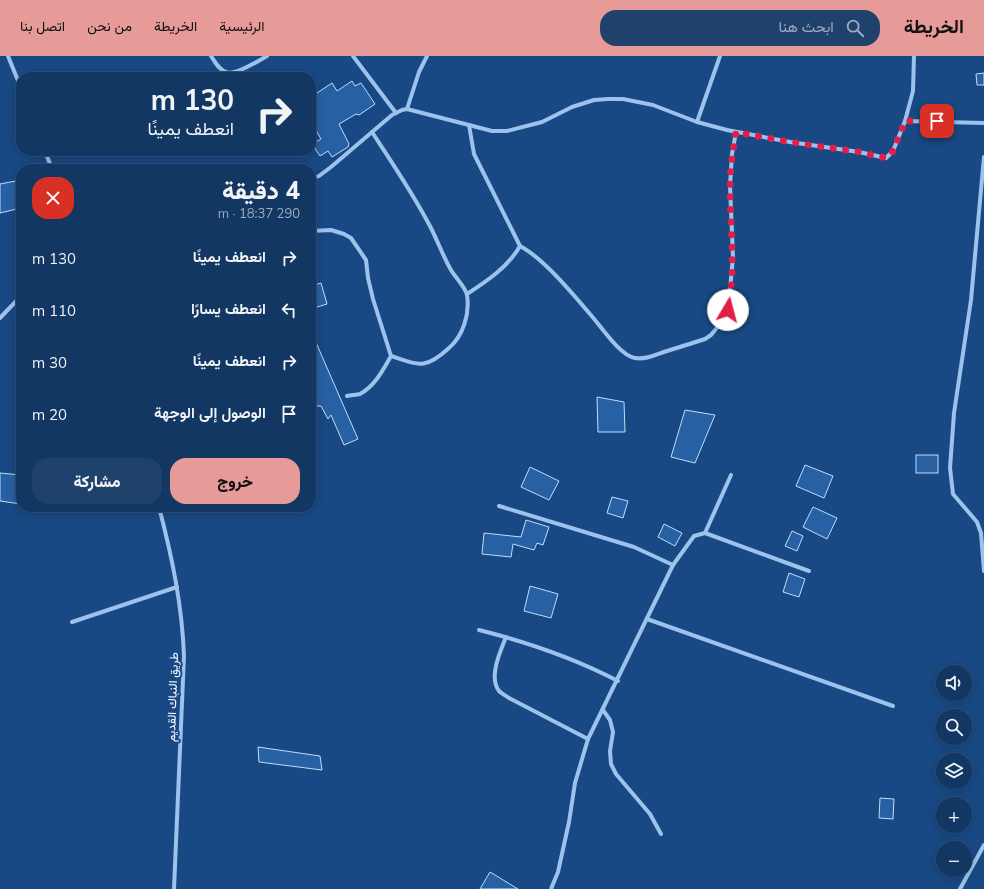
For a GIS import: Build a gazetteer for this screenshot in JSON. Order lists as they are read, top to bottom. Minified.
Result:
{"streets":{"street":["طريق النباك القديم"]},"page":{"header":"الخريطة","search":"ابحث هنا","nav":["الرئيسية","الخريطة","من نحن","اتصل بنا"],"turn":["130 m","انعطف يمينًا"],"heading":["4 دقيقة","290 m · 18:37"],"list":[{"name":"انعطف يمينًا","value":"130 m"},{"name":"انعطف يسارًا","value":"110 m"},{"name":"انعطف يمينًا","value":"30 m"},{"name":"الوصول إلى الوجهة","value":"20 m"}],"buttons":["خروج","مشاركة"],"map_buttons":["+","−"]}}
